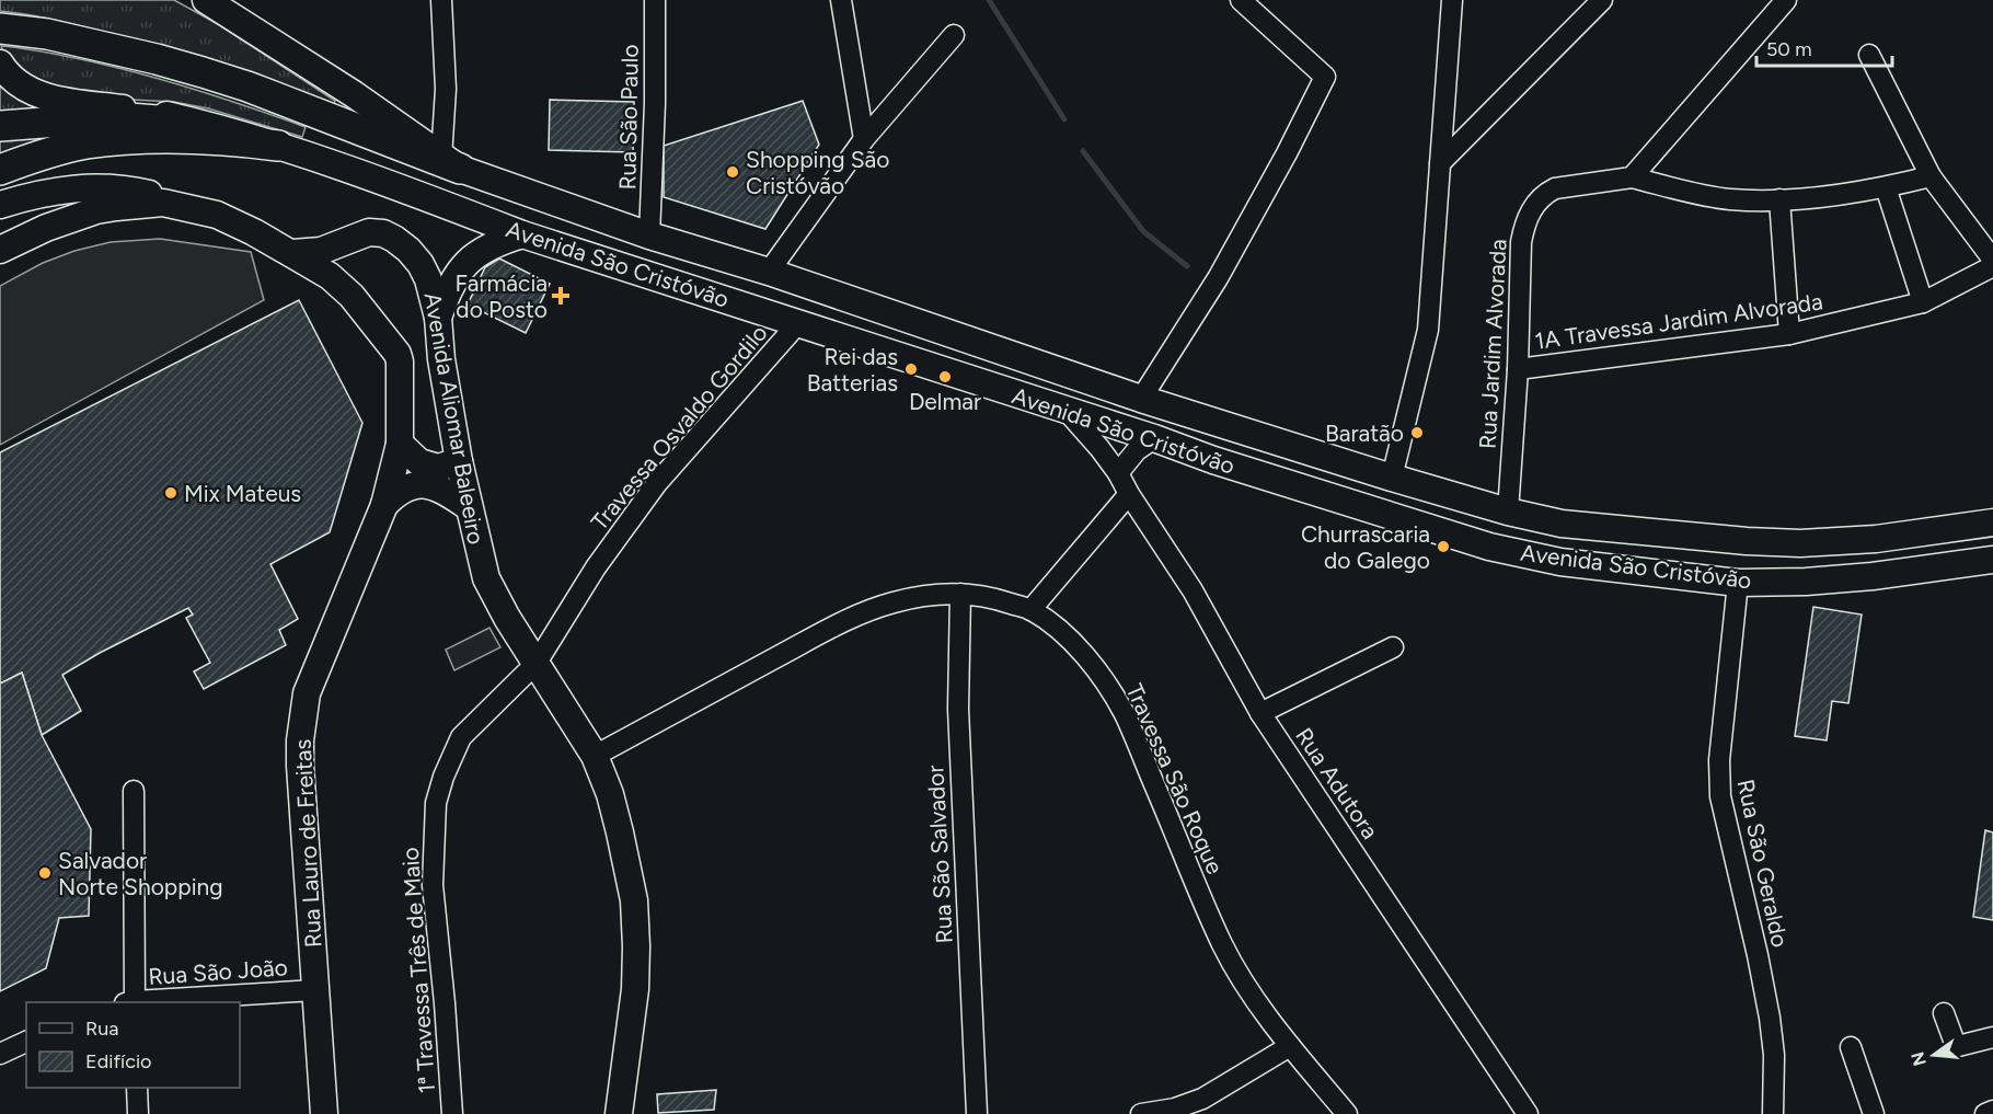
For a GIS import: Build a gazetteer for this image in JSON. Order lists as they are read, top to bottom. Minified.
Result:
{"streets":{"main road":["Avenida São Cristóvão","Avenida Aliomar Baleeiro","Rua Lauro de Freitas"],"street":["Rua São Paulo","1A Travessa Jardim Alvorada","Rua Jardim Alvorada","Travessa Osvaldo Gordilo","Travessa São Roque","Rua Adutora","Rua São Salvador","Rua São Geraldo","1ª Travessa Três de Maio","Rua São João"]},"crossings":[["Rua São Paulo","Avenida São Cristóvão"],["Avenida São Cristóvão","Rua Jardim Alvorada"],["Avenida São Cristóvão","Travessa Osvaldo Gordilo"],["Avenida São Cristóvão","Rua Adutora"],["Avenida São Cristóvão","Rua São Geraldo"],["1A Travessa Jardim Alvorada","Rua Jardim Alvorada"],["Avenida Aliomar Baleeiro","Travessa Osvaldo Gordilo"],["Avenida Aliomar Baleeiro","Travessa São Roque"],["Avenida Aliomar Baleeiro","Rua Lauro de Freitas"],["Avenida Aliomar Baleeiro","1ª Travessa Três de Maio"],["Travessa Osvaldo Gordilo","1ª Travessa Três de Maio"],["Travessa São Roque","Rua São Salvador"],["Rua Lauro de Freitas","Rua São João"]],"places":{"other":["Shopping São Cristóvão","Rei das Batterias","Delmar","Baratão","Mix Mateus","Churrascaria do Galego","Salvador Norte Shopping"],"health":["Farmácia do Posto"]},"legend":["Rua","Edifício"],"scale_bar":"50 m","north":"left"}
